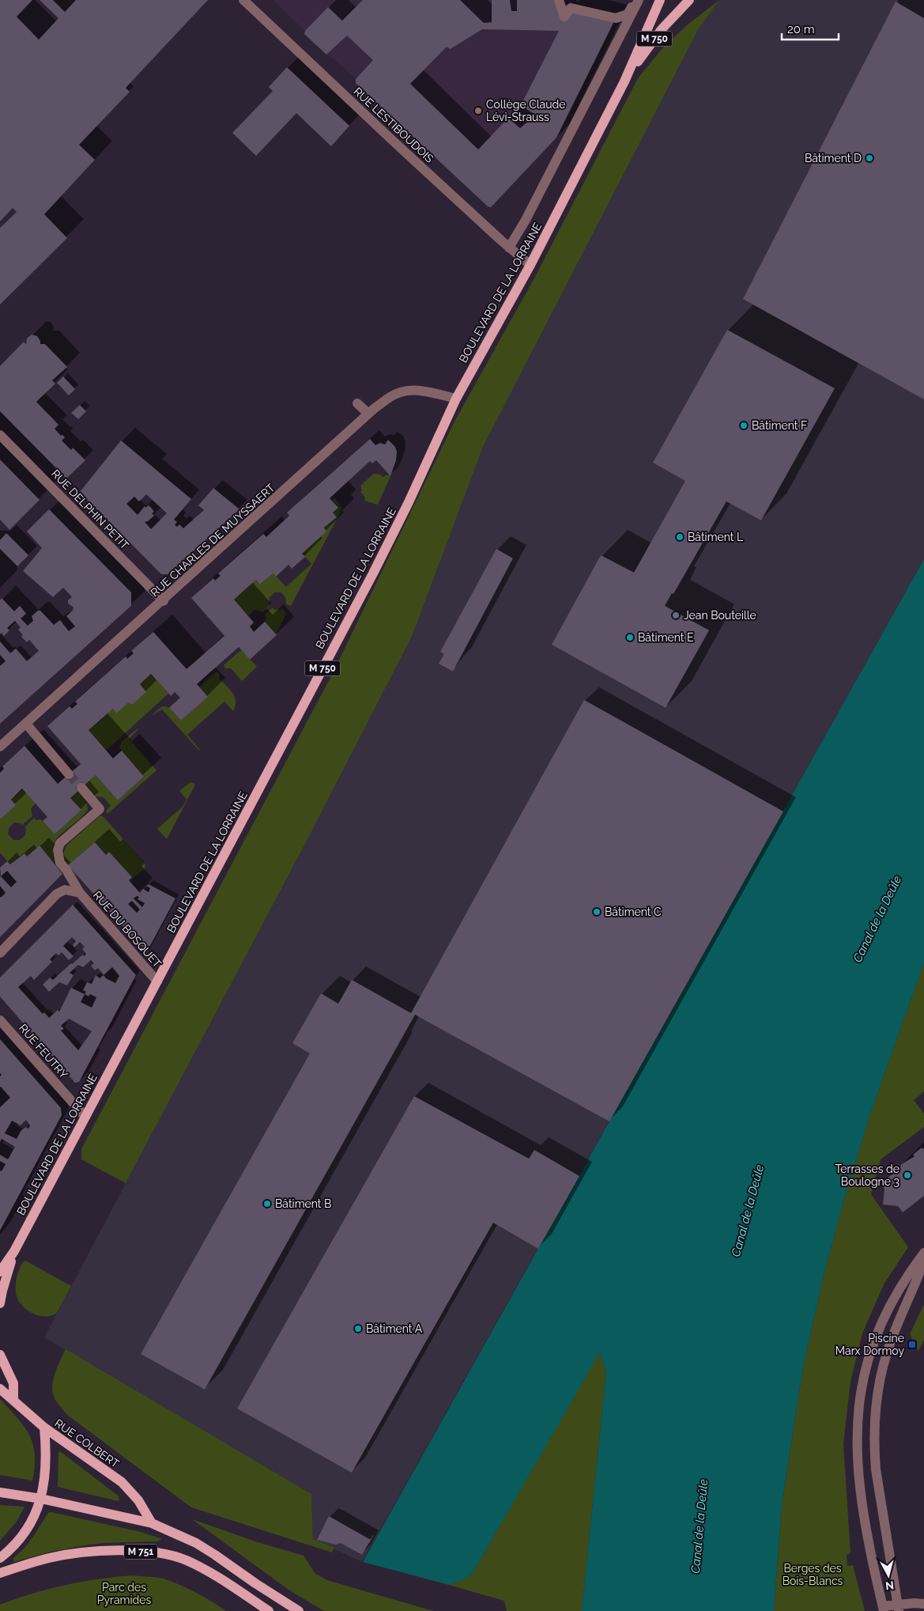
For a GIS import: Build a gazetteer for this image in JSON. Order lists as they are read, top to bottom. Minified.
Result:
{"streets":{"main road":["M 750","BOULEVARD DE LA LORRAINE","RUE COLBERT","M 751"],"street":["RUE LESTIBOUDOIS","RUE DELPHIN PETIT","RUE CHARLES DE MUYSSAERT","RUE DU BOSQUET","RUE FEUTRY"]},"crossings":[["RUE LESTIBOUDOIS","BOULEVARD DE LA LORRAINE"],["BOULEVARD DE LA LORRAINE","RUE CHARLES DE MUYSSAERT"],["BOULEVARD DE LA LORRAINE","RUE DU BOSQUET"],["BOULEVARD DE LA LORRAINE","RUE FEUTRY"],["RUE DELPHIN PETIT","RUE CHARLES DE MUYSSAERT"]],"water":["Canal de la Deûle"],"parks":["Berges des Bois-Blancs","Parc des Pyramides"],"places":{"other":["Collège Claude Lévi-Strauss","Bâtiment D","Bâtiment F","Bâtiment L","Jean Bouteille","Bâtiment E","Bâtiment C","Terrasses de Boulogne 3","Bâtiment B","Bâtiment A"],"transit":["Piscine Marx Dormoy"]},"scale_bar":"20 m","north":"bottom"}
